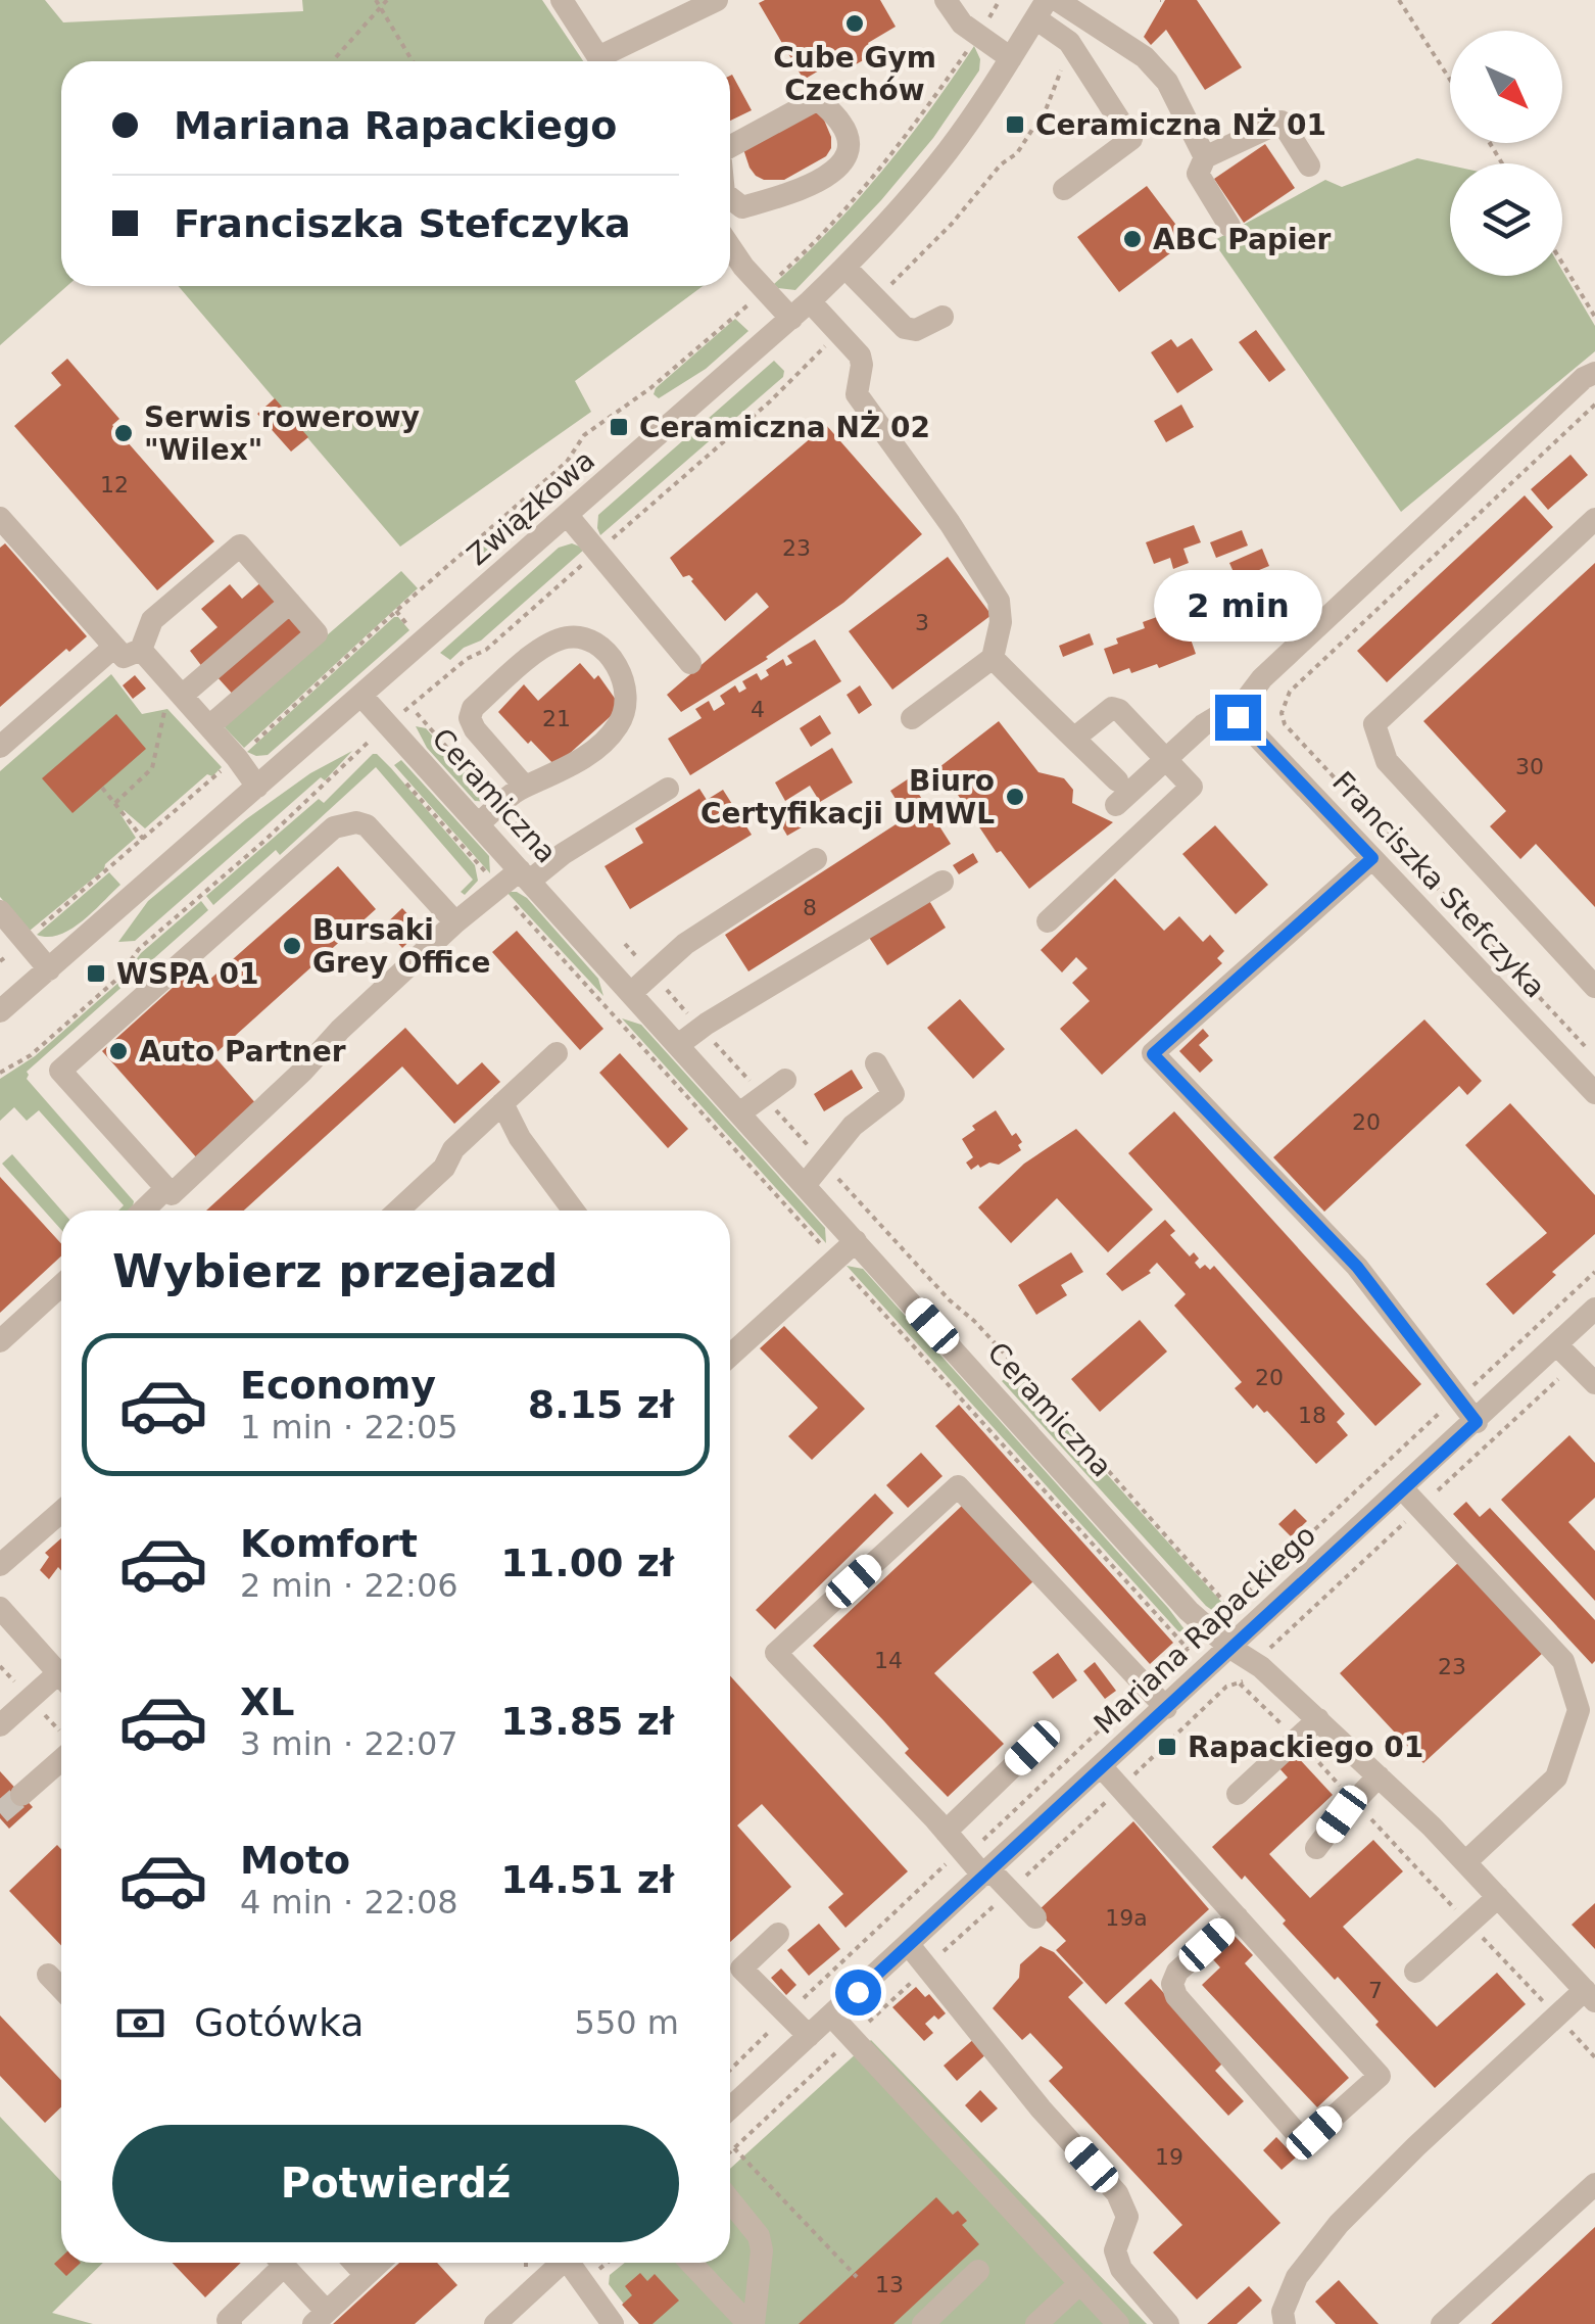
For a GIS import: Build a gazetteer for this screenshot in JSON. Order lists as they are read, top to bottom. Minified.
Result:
{"streets":{"street":["Związkowa","Ceramiczna","Franciszka Stefczyka","Mariana Rapackiego"]},"crossings":[["Związkowa","Ceramiczna"],["Ceramiczna","Mariana Rapackiego"]],"places":{"other":["Cube Gym Czechów","ABC Papier","Serwis rowerowy \"Wilex\"","Biuro Certyfikacji UMWL","Bursaki Grey Office","Auto Partner"],"transit":["Ceramiczna NŻ 01","Ceramiczna NŻ 02","WSPA 01","Rapackiego 01"]},"house_numbers":["12","23","3","4","21","30","8","20","20","18","14","23","19a","7","19","13"],"north":"bottom right","page":{"banner":["Mariana Rapackiego","Franciszka Stefczyka"],"bubble":"2 min","heading":"Wybierz przejazd","list":[{"name":"Economy","note":"1 min · 22:05","value":"8.15 zł"},{"name":"Komfort","note":"2 min · 22:06","value":"11.00 zł"},{"name":"XL","note":"3 min · 22:07","value":"13.85 zł"},{"name":"Moto","note":"4 min · 22:08","value":"14.51 zł"}],"pay":["Gotówka","550 m"],"buttons":"Potwierdź"}}
